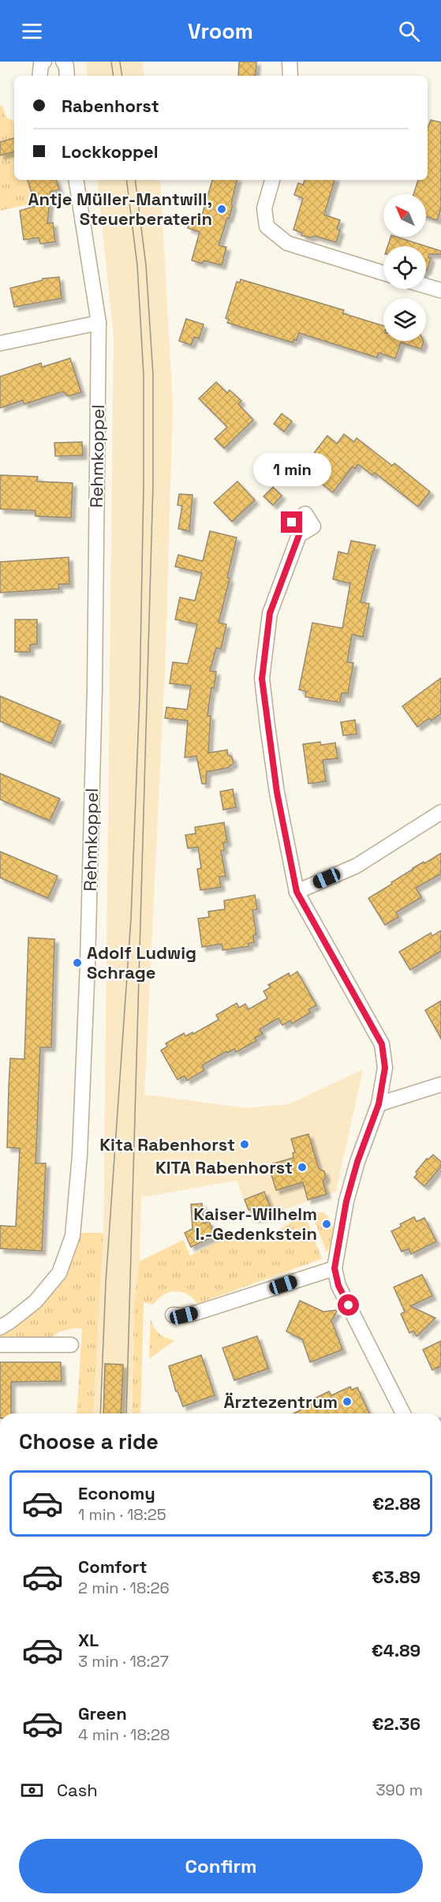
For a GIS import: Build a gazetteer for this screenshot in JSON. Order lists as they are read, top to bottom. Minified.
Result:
{"streets":{"street":["Rehmkoppel"]},"places":["Antje Müller-Mantwill, Steuerberaterin","Adolf Ludwig Schrage","Kita Rabenhorst","KITA Rabenhorst","Kaiser-Wilhelm I.-Gedenkstein","Ärztezentrum"],"north":"top left","page":{"header":"Vroom","banner":["Rabenhorst","Lockkoppel"],"bubble":"1 min","heading":"Choose a ride","list":[{"name":"Economy","note":"1 min · 18:25","value":"€2.88"},{"name":"Comfort","note":"2 min · 18:26","value":"€3.89"},{"name":"XL","note":"3 min · 18:27","value":"€4.89"},{"name":"Green","note":"4 min · 18:28","value":"€2.36"}],"pay":["Cash","390 m"],"buttons":"Confirm"}}
